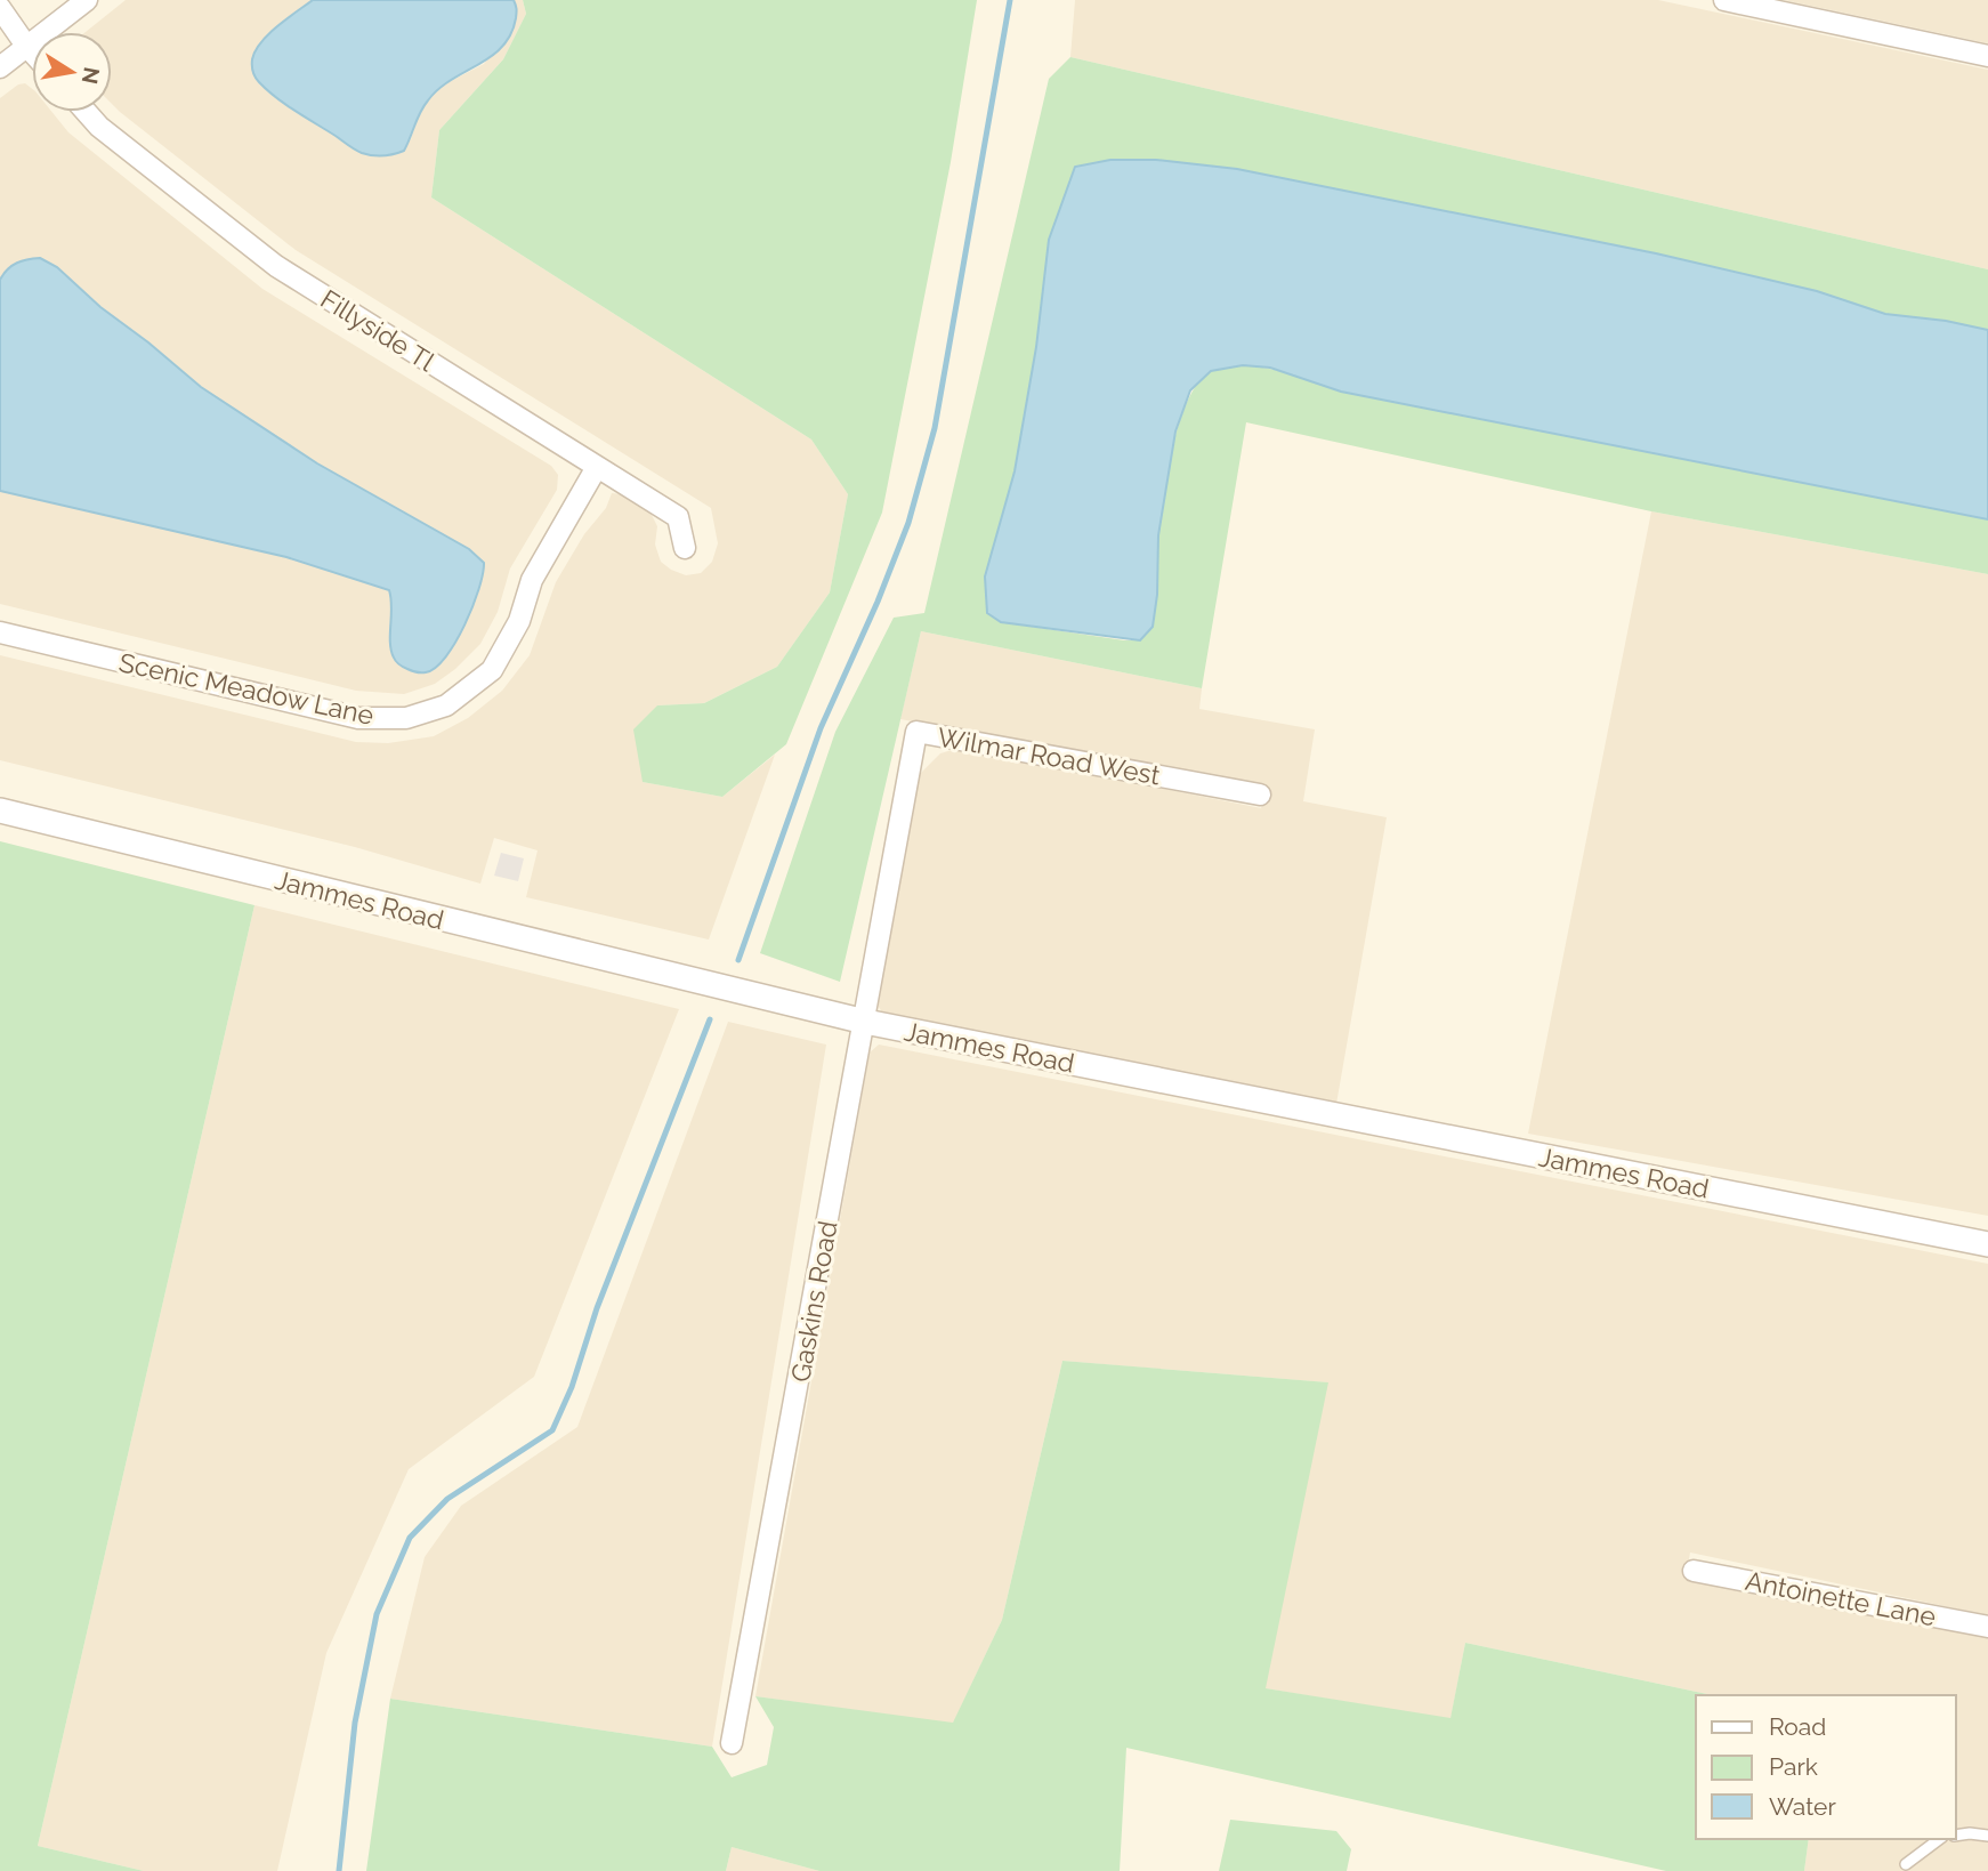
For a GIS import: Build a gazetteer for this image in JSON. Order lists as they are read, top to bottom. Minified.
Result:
{"streets":{"street":["Fillyside Tl","Scenic Meadow Lane","Wilmar Road West","Jammes Road","Gaskins Road","Antoinette Lane"]},"crossings":[["Fillyside Tl","Scenic Meadow Lane"],["Wilmar Road West","Gaskins Road"],["Jammes Road","Gaskins Road"]],"legend":["Road","Park","Water"],"north":"right"}
